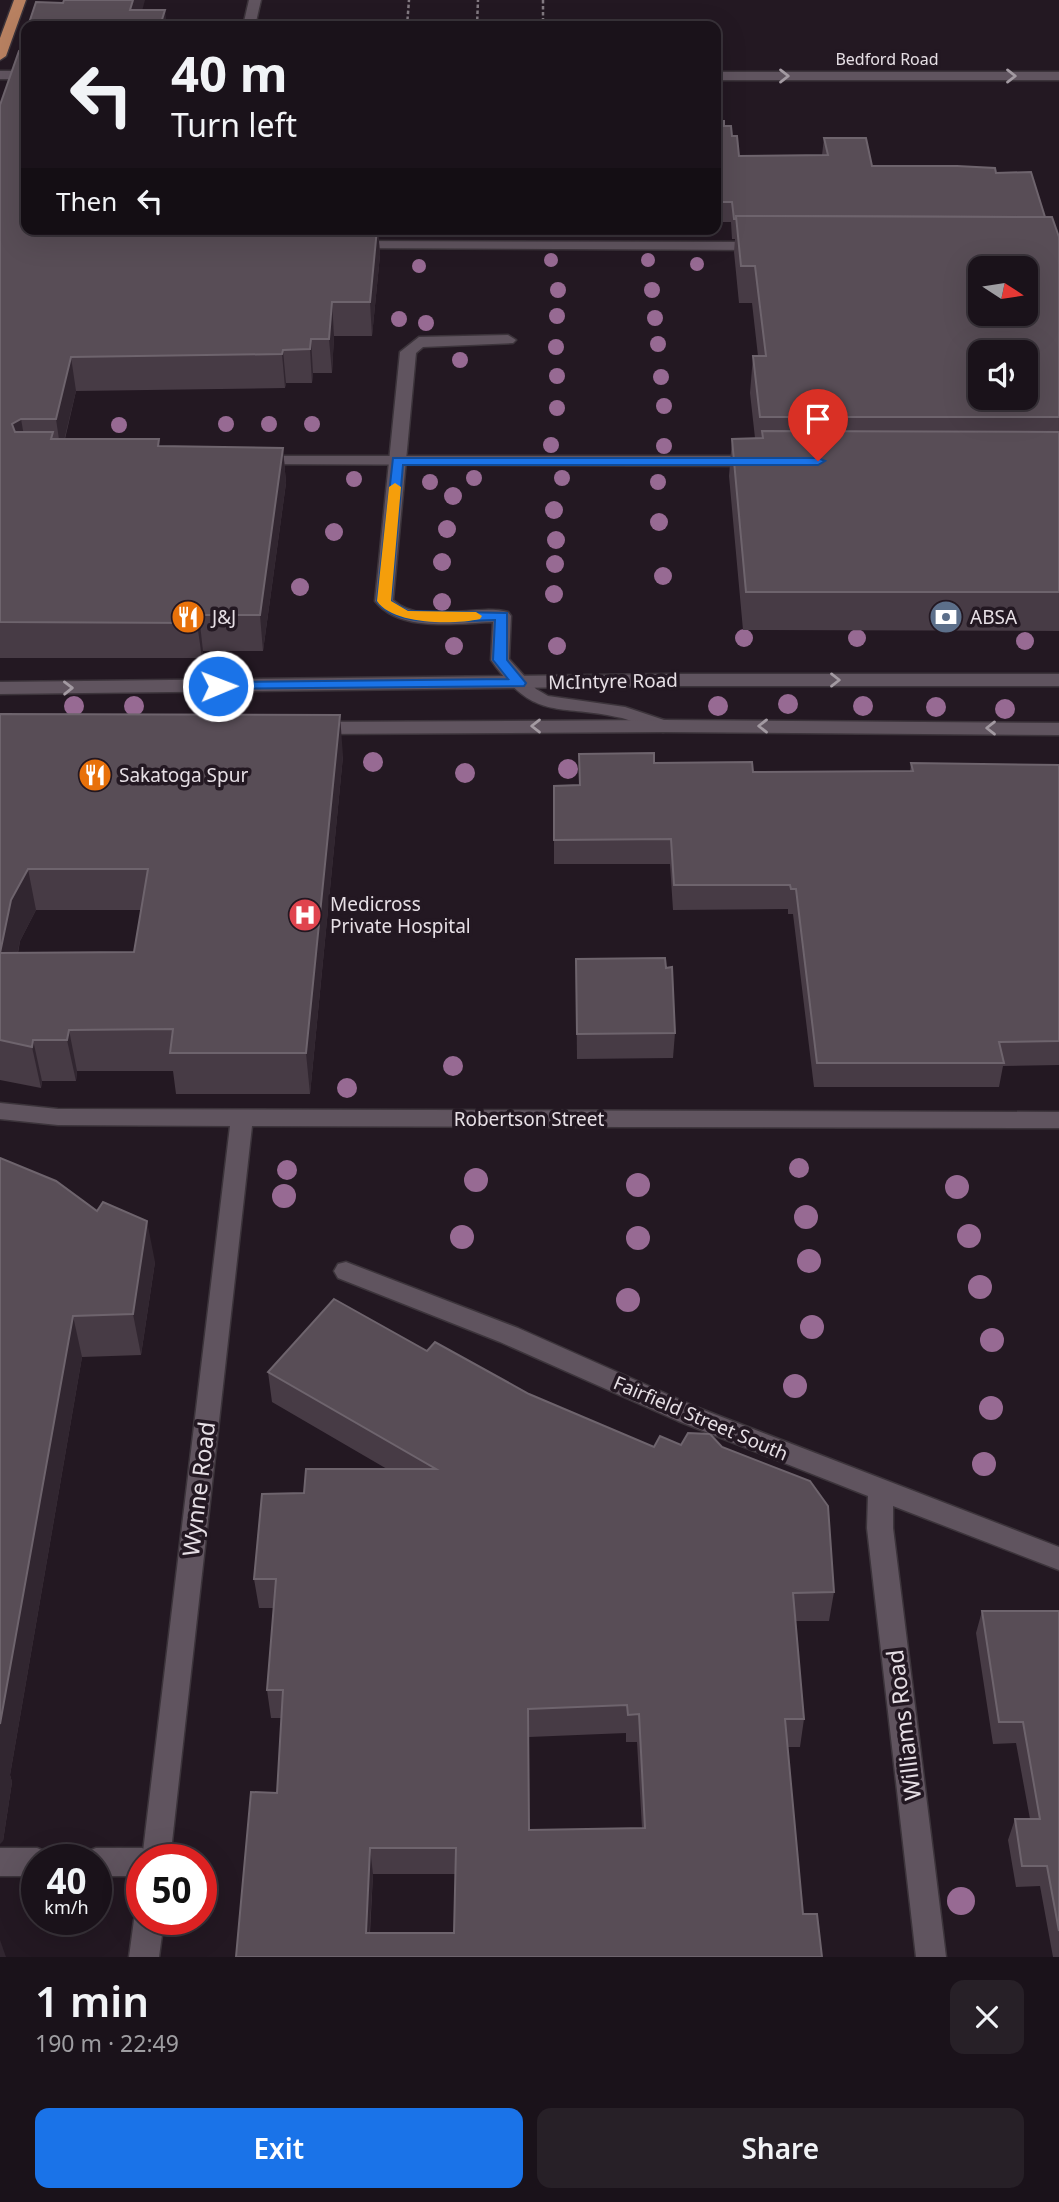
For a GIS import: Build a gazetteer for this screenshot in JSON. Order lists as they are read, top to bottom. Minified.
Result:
{"streets":{"street":["Bedford Road","McIntyre Road","Robertson Street","Fairfield Street South","Wynne Road","Williams Road"]},"crossings":[["Robertson Street","Wynne Road"],["Fairfield Street South","Williams Road"]],"one_way":["Bedford Road"],"places":{"restaurant":["J&J","Sakatoga Spur"],"bank":["ABSA"],"hospital":["Medicross Private Hospital"]},"north":"right","page":{"turn":["40 m","Turn left"],"then":"Then","speed":"40 km/h","limit":"50","heading":["1 min","190 m · 22:49"],"buttons":["Exit","Share"]}}
